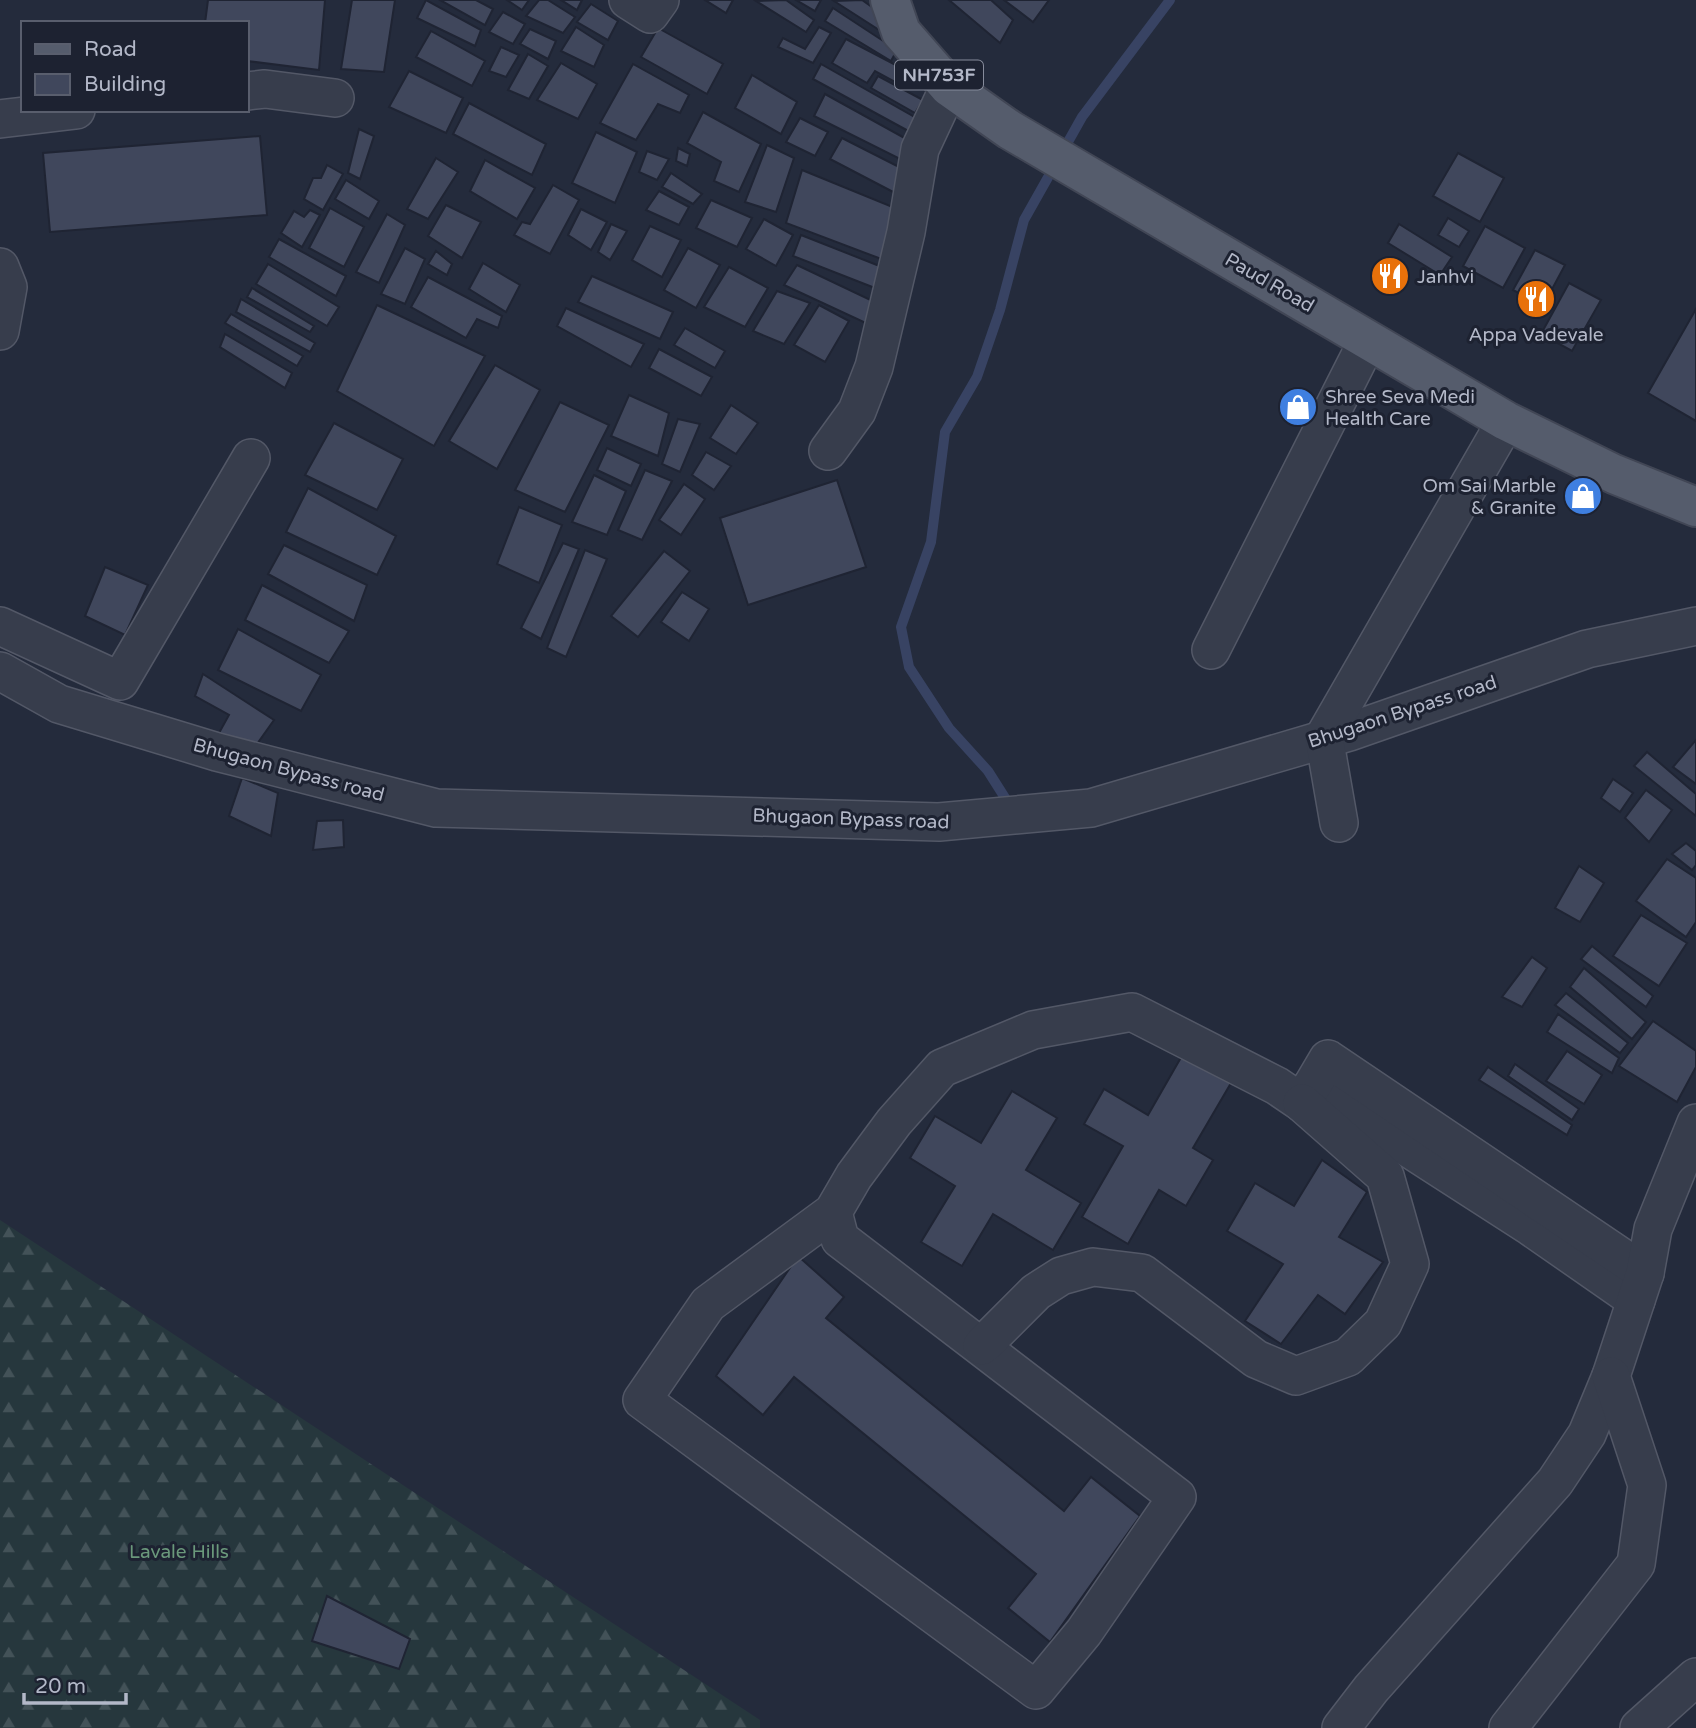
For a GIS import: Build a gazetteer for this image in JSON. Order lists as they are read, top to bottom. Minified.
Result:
{"streets":{"main road":["NH753F","Paud Road"],"street":["Bhugaon Bypass road"]},"parks":["Lavale Hills"],"places":{"restaurant":["Janhvi","Appa Vadevale"],"shop":["Shree Seva Medi Health Care","Om Sai Marble & Granite"]},"legend":["Road","Building"],"scale_bar":"20 m"}
